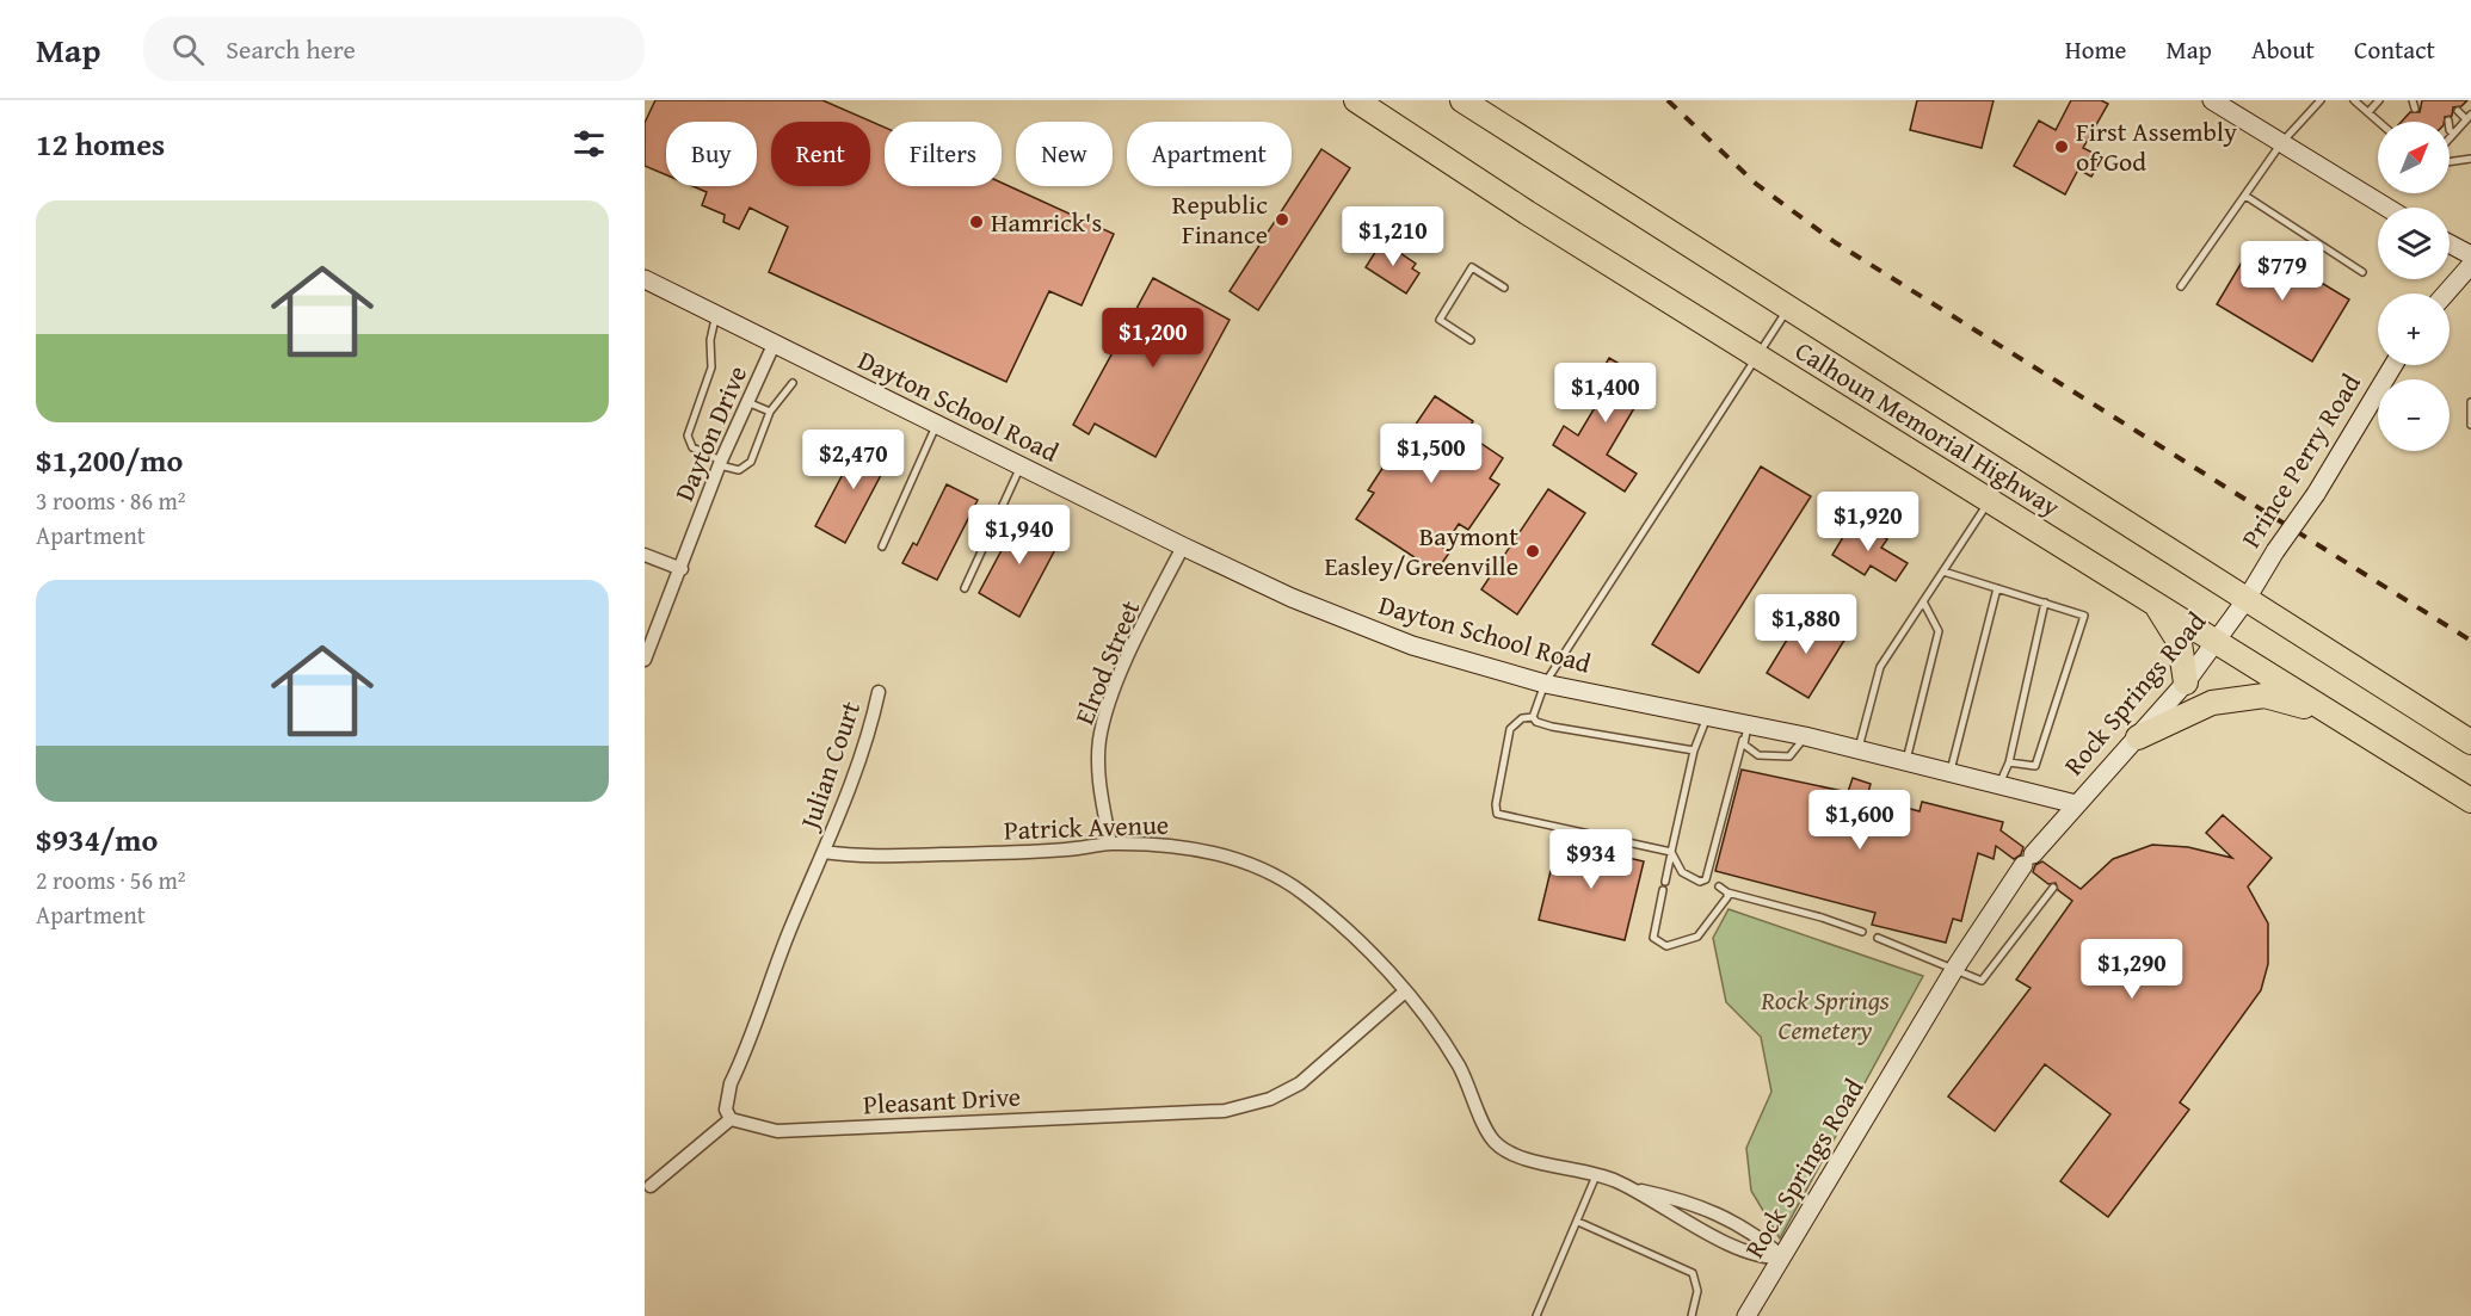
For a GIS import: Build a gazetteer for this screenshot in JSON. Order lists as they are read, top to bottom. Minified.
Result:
{"streets":{"highway":["Calhoun Memorial Highway"],"street":["Dayton School Road","Dayton Drive","Prince Perry Road","Elrod Street","Rock Springs Road","Julian Court","Patrick Avenue","Pleasant Drive"]},"crossings":[["Dayton School Road","Dayton Drive"],["Dayton School Road","Elrod Street"],["Dayton School Road","Rock Springs Road"],["Calhoun Memorial Highway","Prince Perry Road"],["Calhoun Memorial Highway","Rock Springs Road"],["Prince Perry Road","Rock Springs Road"],["Elrod Street","Patrick Avenue"],["Rock Springs Road","Patrick Avenue"],["Julian Court","Patrick Avenue"],["Patrick Avenue","Pleasant Drive"]],"parks":["Rock Springs Cemetery"],"places":["First Assembly of God","Republic Finance","Hamrick's","Baymont Easley/Greenville"],"north":"top right","page":{"header":"Map","search":"Search here","nav":["Home","Map","About","Contact"],"heading":"12 homes","map_buttons":["+","−"],"chip":["Buy","Rent","Filters","New","Apartment"],"list":[{"name":"$1,200/mo","note":"3 rooms · 86 m² · Apartment"},{"name":"$934/mo","note":"2 rooms · 56 m² · Apartment"}],"price":["$1,210","$779","$1,200","$1,400","$1,500","$2,470","$1,920","$1,940","$1,880","$1,600","$934","$1,290"]}}
